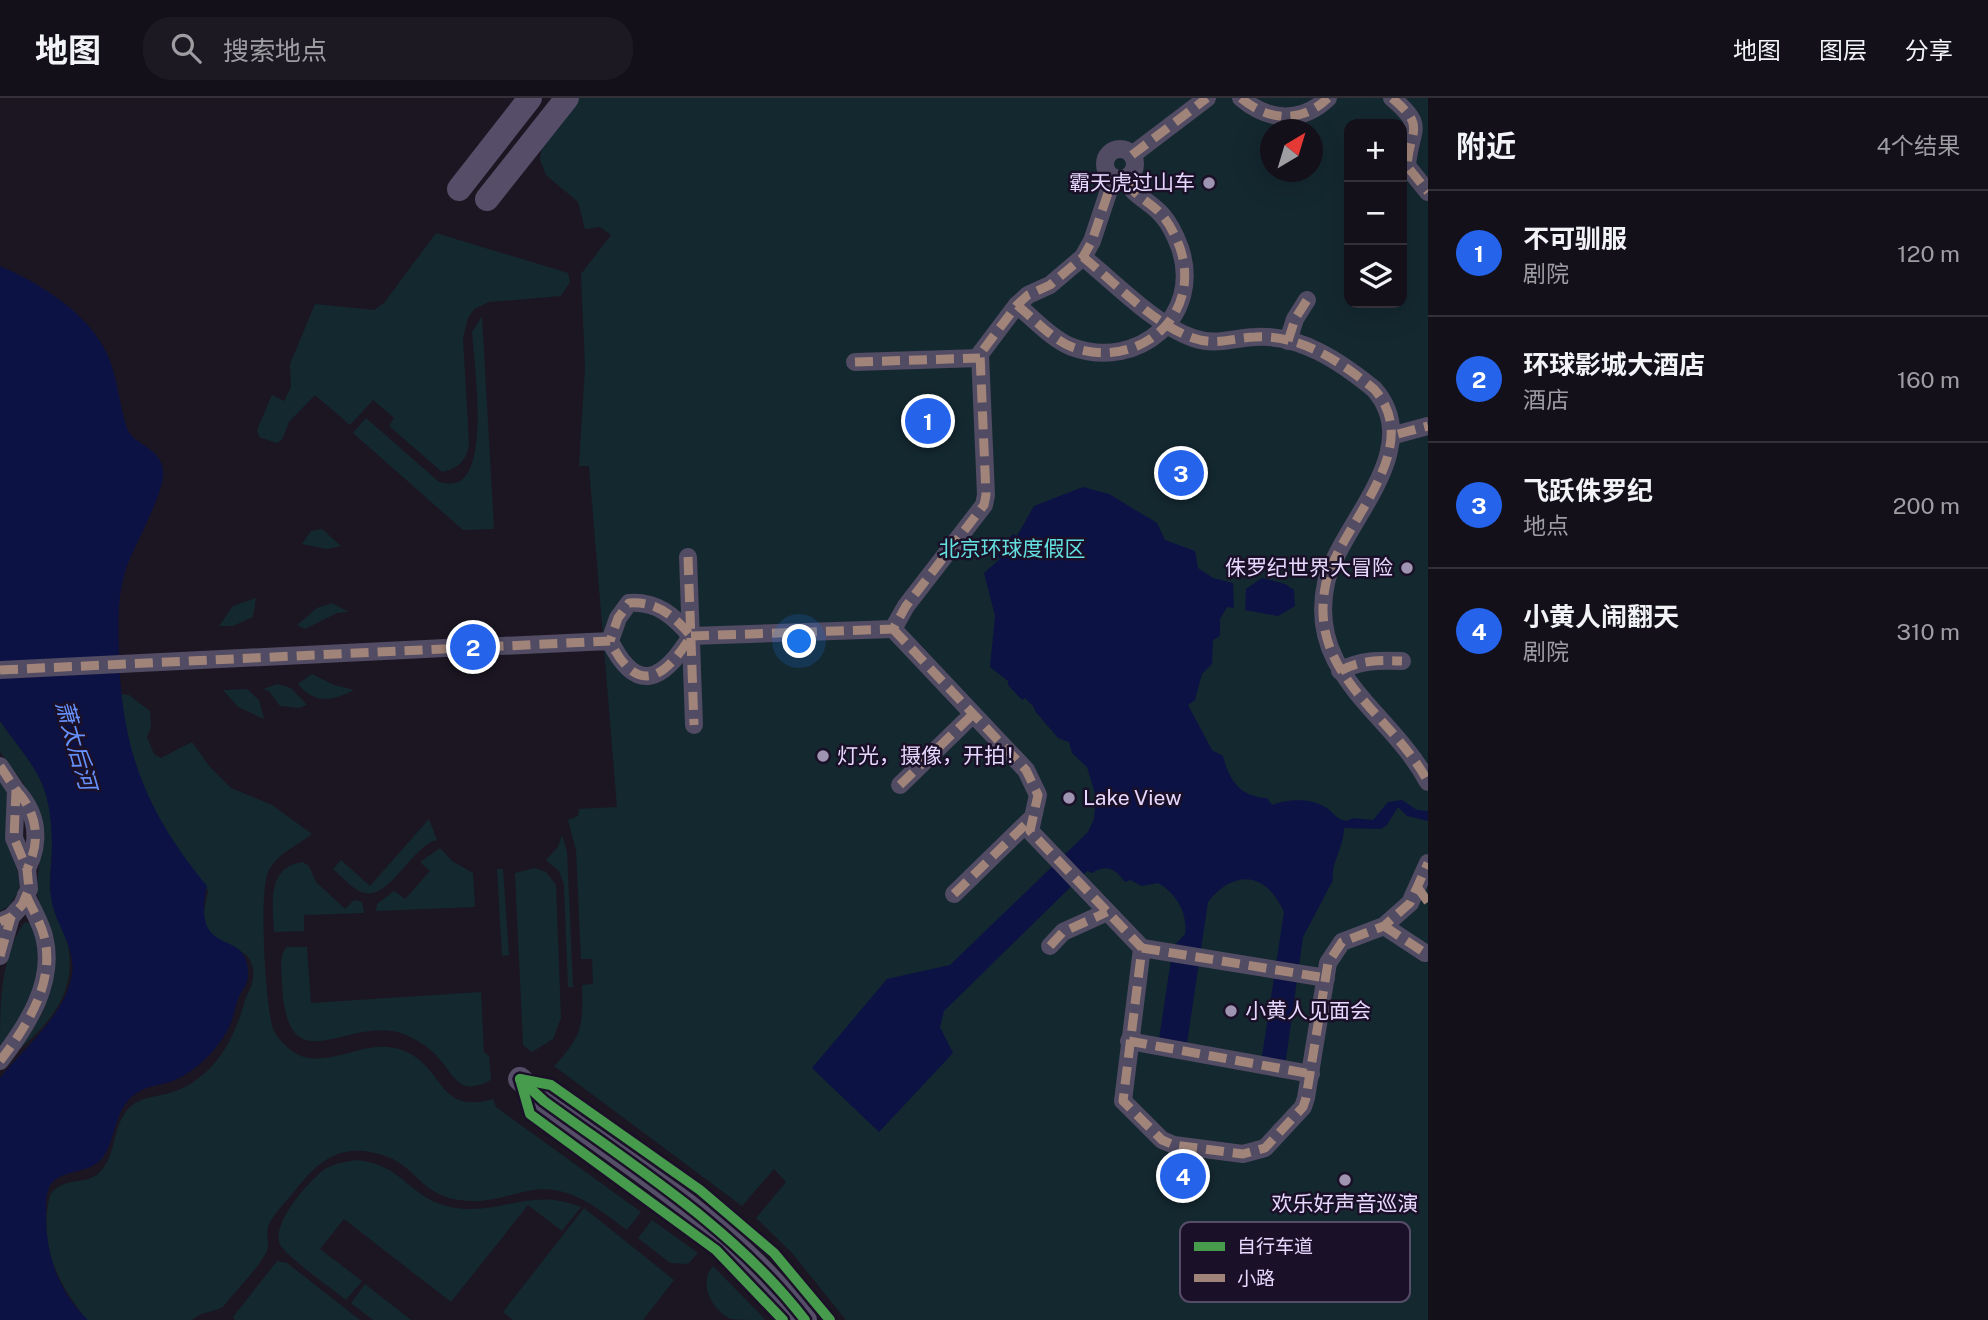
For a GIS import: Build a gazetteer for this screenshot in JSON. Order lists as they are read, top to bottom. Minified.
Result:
{"water":["萧太后河"],"parks":["北京环球度假区"],"places":["霸天虎过山车","侏罗纪世界大冒险","灯光，摄像，开拍！","Lake View","小黄人见面会","欢乐好声音巡演"],"legend":["自行车道","小路"],"north":"top right","page":{"header":"地图","search":"搜索地点","nav":["地图","图层","分享"],"heading":["附近","4个结果"],"map_buttons":["+","−"],"list":[{"mark":"1","name":"不可驯服","note":"剧院","value":"120 m"},{"mark":"2","name":"环球影城大酒店","note":"酒店","value":"160 m"},{"mark":"3","name":"飞跃侏罗纪","note":"地点","value":"200 m"},{"mark":"4","name":"小黄人闹翻天","note":"剧院","value":"310 m"}],"pins":["1","3","2","4"]}}
